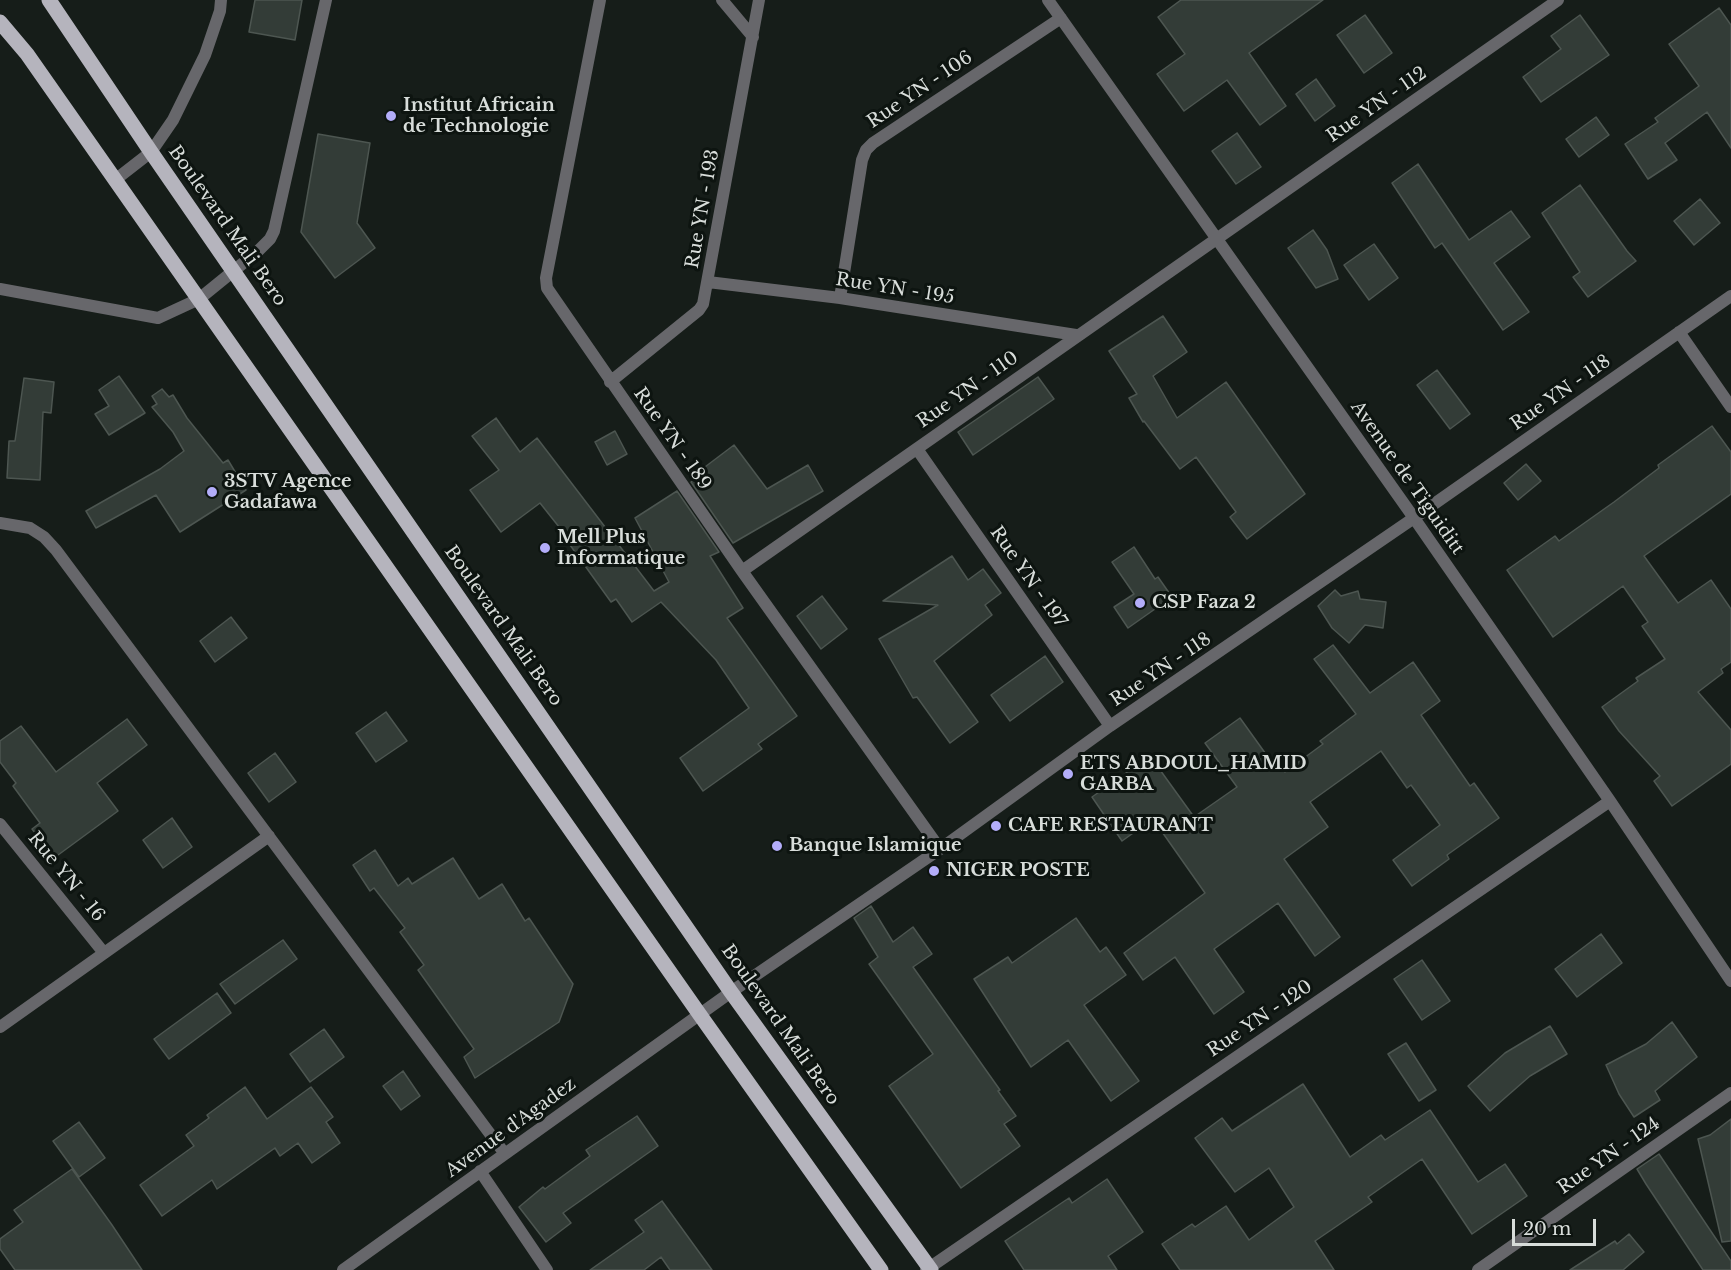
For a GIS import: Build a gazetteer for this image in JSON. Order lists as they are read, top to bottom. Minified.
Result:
{"streets":{"main road":["Boulevard Mali Bero"],"street":["Rue YN - 106","Rue YN - 112","Rue YN - 193","Rue YN - 195","Rue YN - 110","Rue YN - 118","Rue YN - 189","Avenue de Tiguiditt","Rue YN - 197","Rue YN - 16","Rue YN - 120","Avenue d'Agadez","Rue YN - 124"]},"crossings":[["Rue YN - 106","Rue YN - 195"],["Rue YN - 106","Avenue de Tiguiditt"],["Rue YN - 112","Rue YN - 110"],["Rue YN - 112","Avenue de Tiguiditt"],["Rue YN - 193","Rue YN - 195"],["Rue YN - 193","Rue YN - 189"],["Boulevard Mali Bero","Rue YN - 118"],["Boulevard Mali Bero","Rue YN - 120"],["Boulevard Mali Bero","Avenue d'Agadez"],["Rue YN - 195","Rue YN - 110"],["Rue YN - 110","Rue YN - 189"],["Rue YN - 110","Avenue de Tiguiditt"],["Rue YN - 110","Rue YN - 197"],["Rue YN - 118","Rue YN - 189"],["Rue YN - 118","Avenue de Tiguiditt"],["Rue YN - 118","Rue YN - 197"],["Rue YN - 118","Avenue d'Agadez"],["Avenue de Tiguiditt","Rue YN - 120"]],"places":["Institut Africain de Technologie","3STV Agence Gadafawa","Mell Plus Informatique","CSP Faza 2","ETS ABDOUL_HAMID GARBA","CAFE RESTAURANT","Banque Islamique","NIGER POSTE"],"scale_bar":"20 m"}
